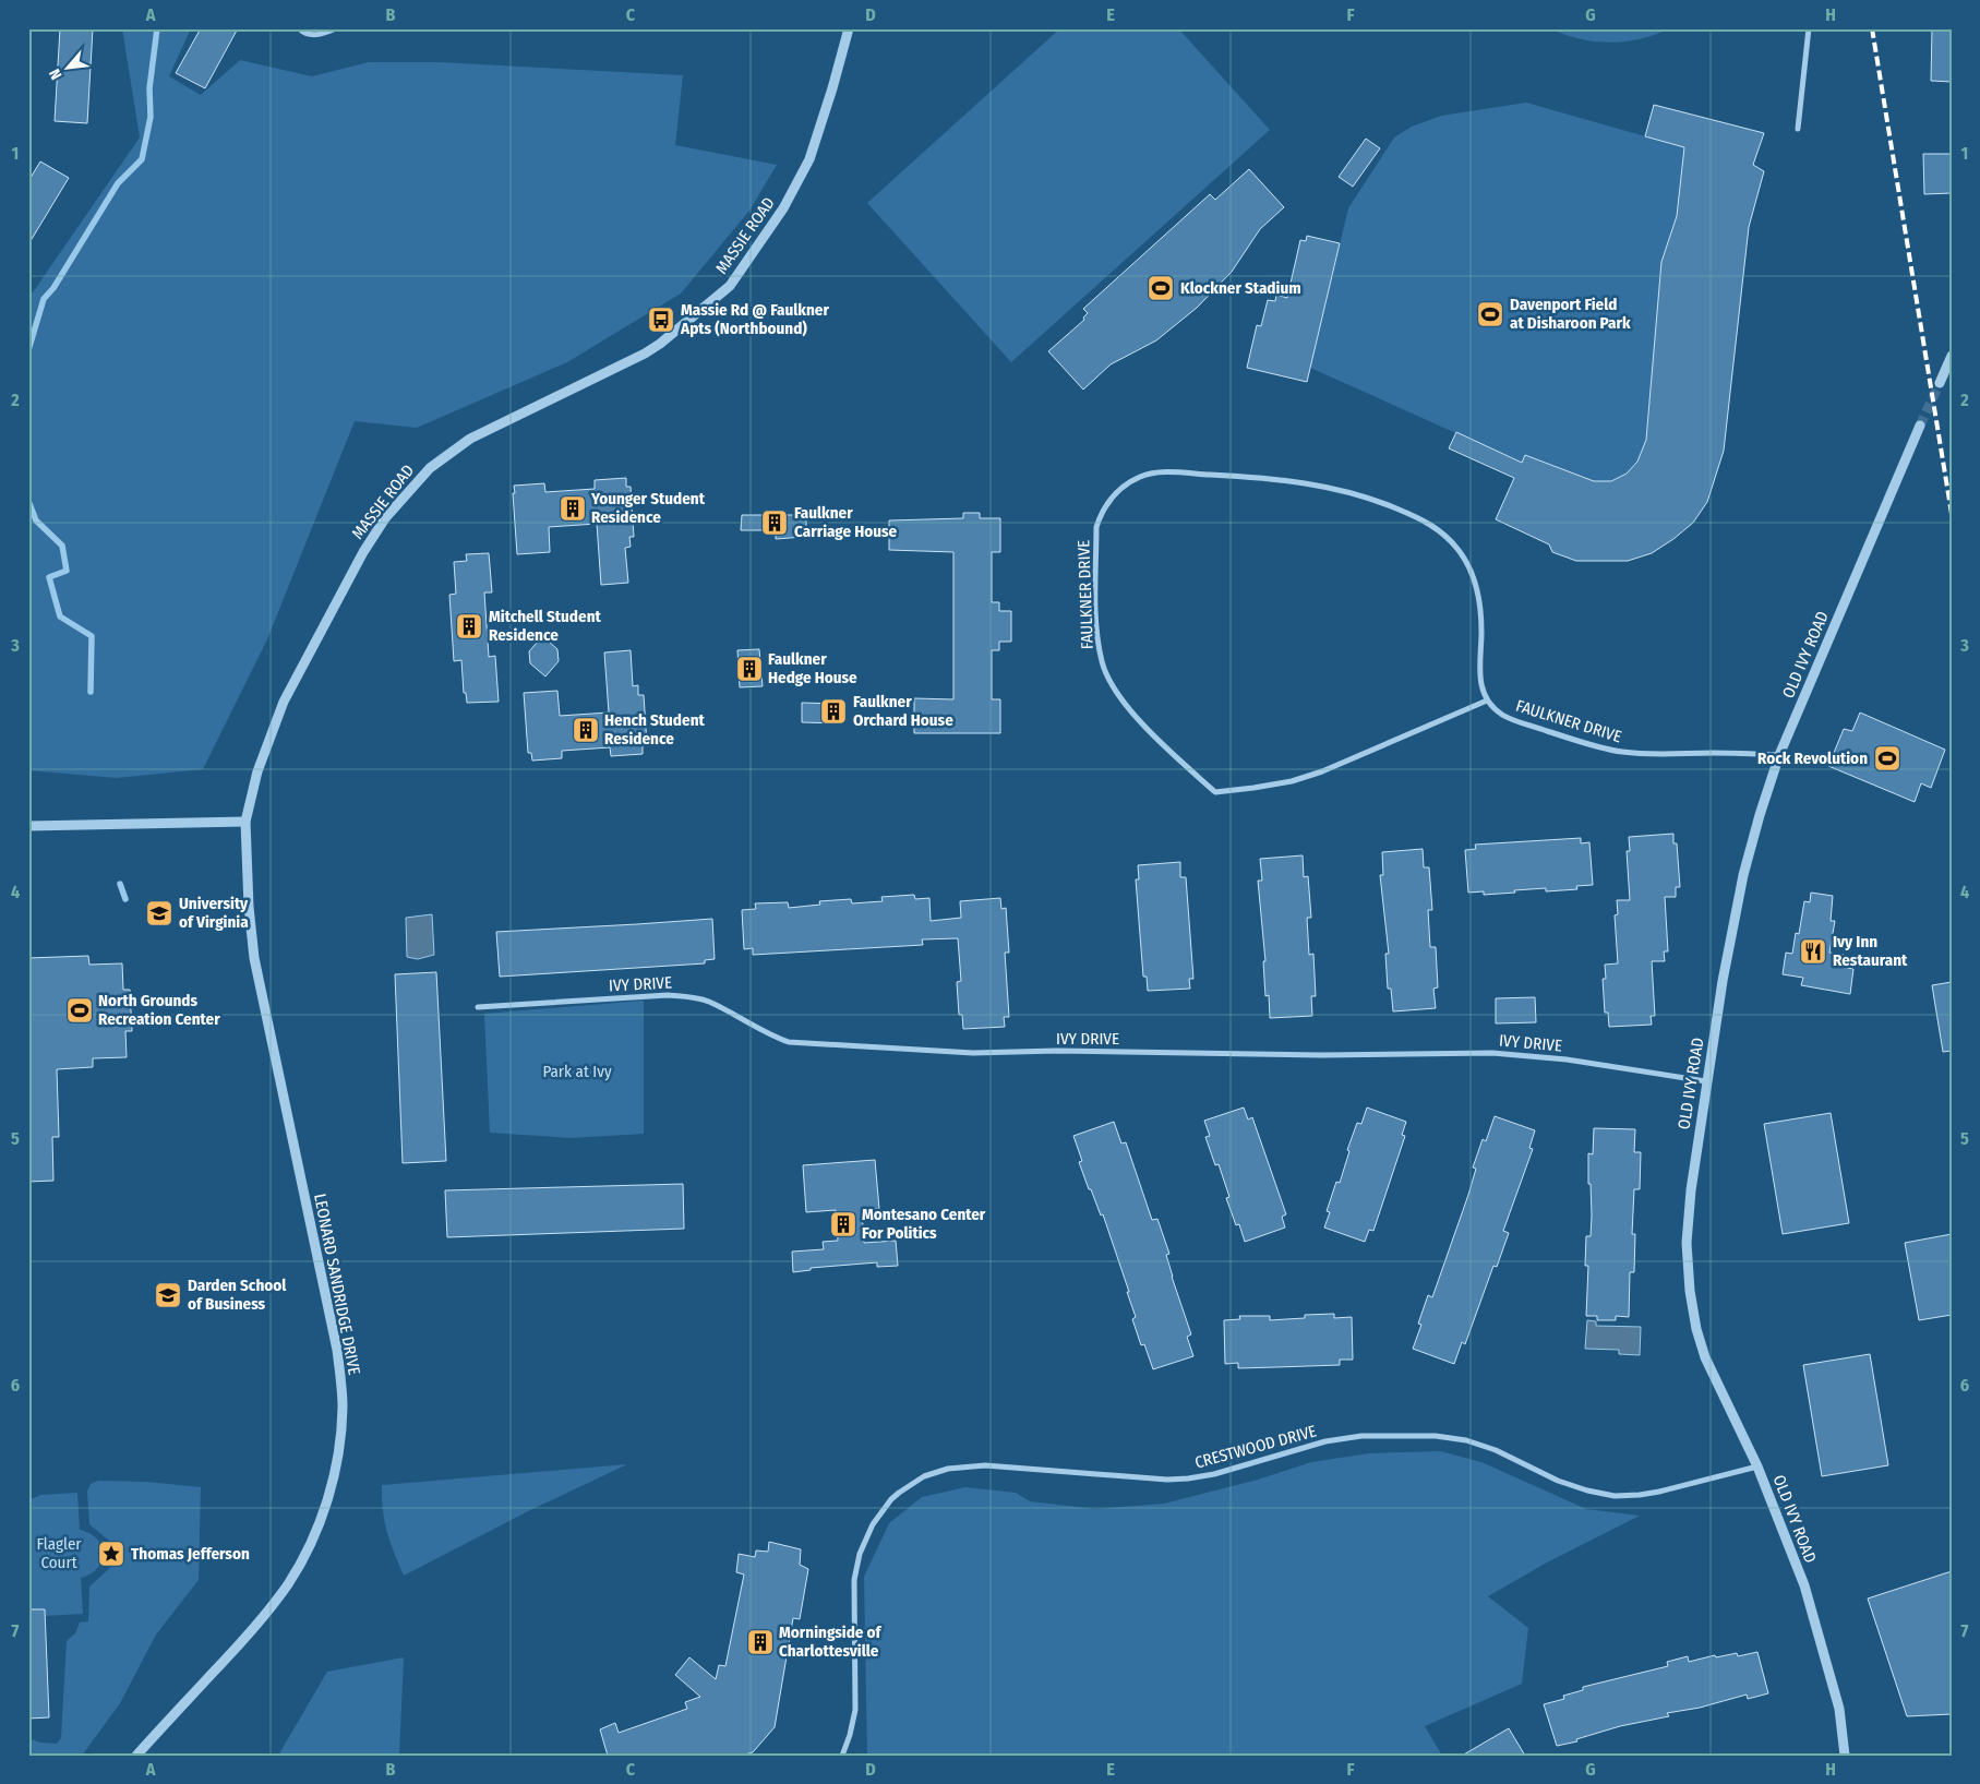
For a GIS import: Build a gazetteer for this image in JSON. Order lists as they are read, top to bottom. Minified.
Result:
{"streets":{"street":["MASSIE ROAD","FAULKNER DRIVE","OLD IVY ROAD","IVY DRIVE","LEONARD SANDRIDGE DRIVE","CRESTWOOD DRIVE"]},"crossings":[["MASSIE ROAD","LEONARD SANDRIDGE DRIVE"],["FAULKNER DRIVE","OLD IVY ROAD"],["OLD IVY ROAD","IVY DRIVE"],["OLD IVY ROAD","CRESTWOOD DRIVE"]],"parks":["Park at Ivy","Flagler Court"],"places":{"sports":["Klockner Stadium","Davenport Field at Disharoon Park","Rock Revolution","North Grounds Recreation Center"],"bus stop":["Massie Rd @ Faulkner Apts (Northbound)"],"building":["Younger Student Residence","Faulkner Carriage House","Mitchell Student Residence","Faulkner Hedge House","Faulkner Orchard House","Hench Student Residence","Montesano Center For Politics","Morningside of Charlottesville"],"school or university":["University of Virginia","Darden School of Business"],"restaurant":["Ivy Inn Restaurant"],"place":["Thomas Jefferson"]},"north":"bottom left","grid":{"columns":["A","B","C","D","E","F","G","H"],"rows":["1","2","3","4","5","6","7"]}}
